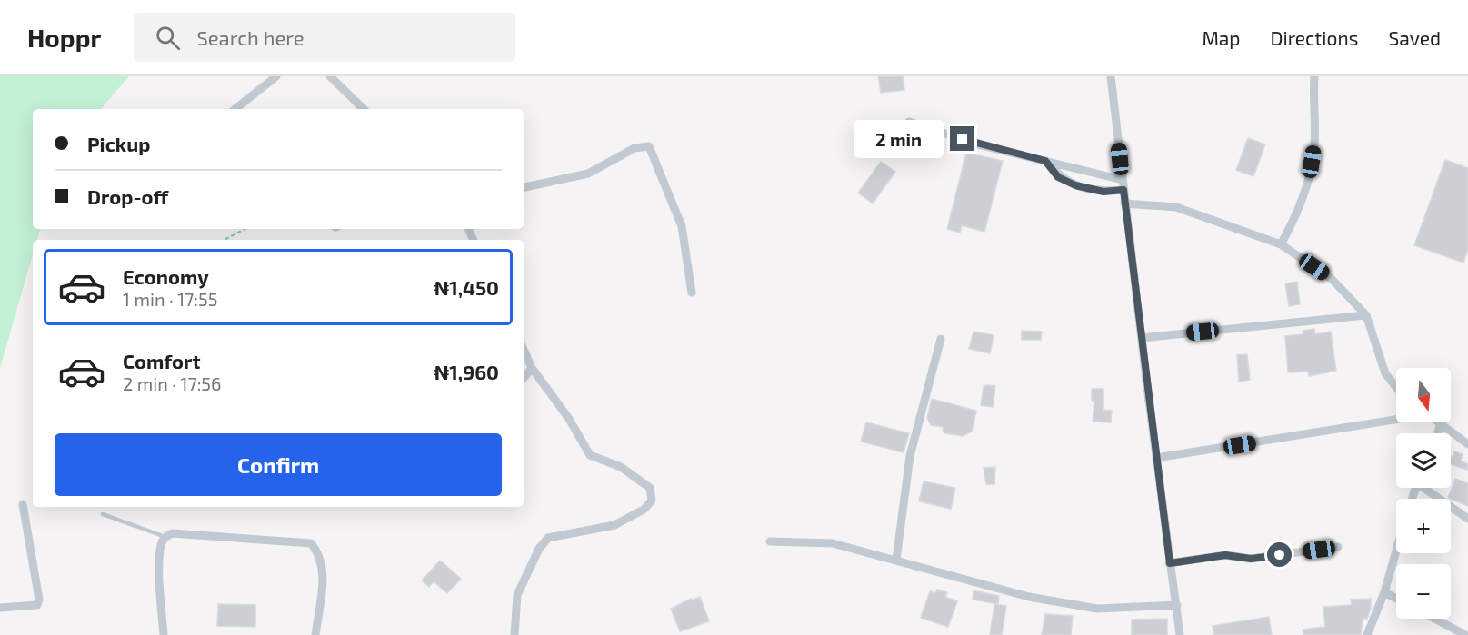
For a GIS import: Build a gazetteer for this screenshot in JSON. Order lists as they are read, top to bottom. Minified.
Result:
{"north":"bottom","page":{"header":"Hoppr","search":"Search here","nav":["Map","Directions","Saved"],"banner":["Pickup","Drop-off"],"bubble":"2 min","list":[{"name":"Economy","note":"1 min · 17:55","value":"₦1,450"},{"name":"Comfort","note":"2 min · 17:56","value":"₦1,960"}],"map_buttons":["+","−"],"buttons":"Confirm"}}
